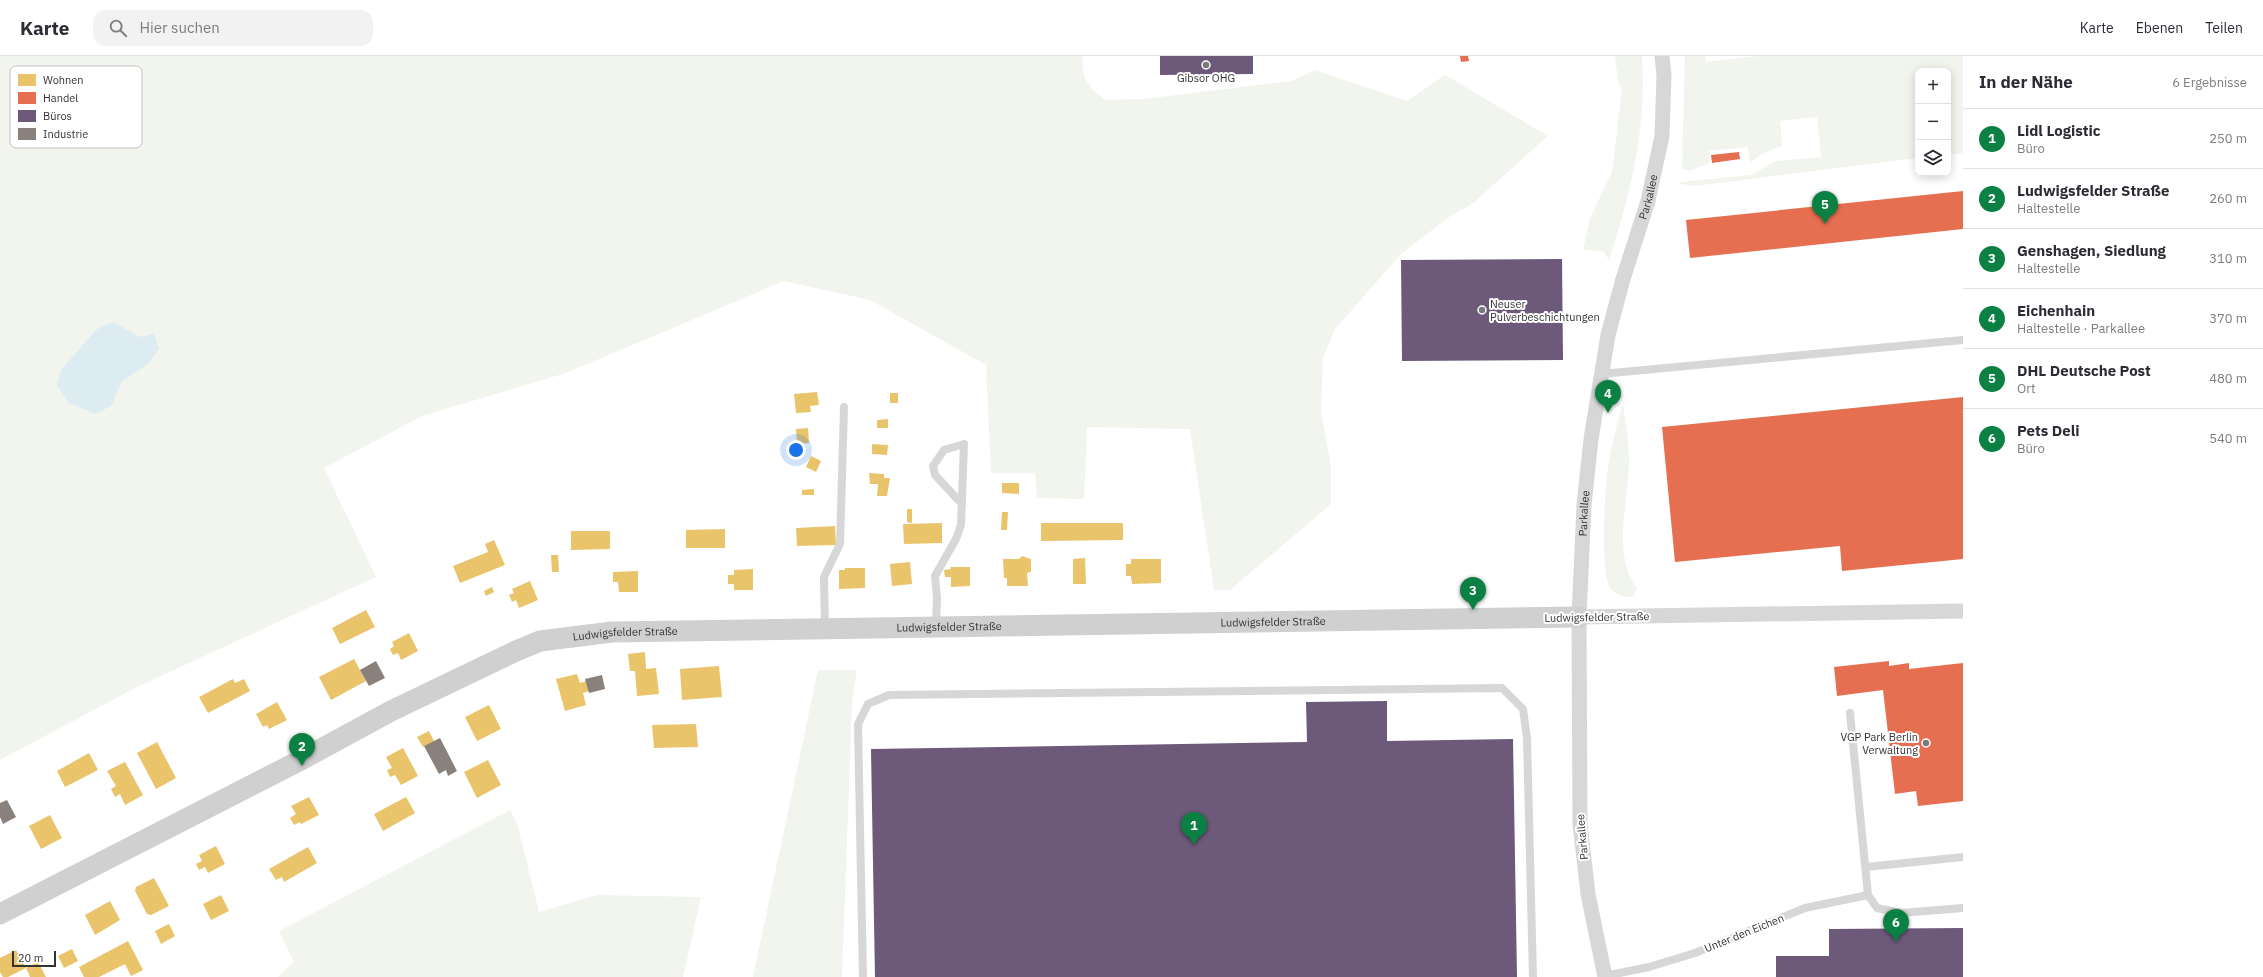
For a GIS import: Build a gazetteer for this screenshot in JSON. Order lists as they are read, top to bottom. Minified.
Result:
{"streets":{"street":["Parkallee","Ludwigsfelder Straße"],"lane":["Unter den Eichen"]},"crossings":[["Parkallee","Ludwigsfelder Straße"],["Parkallee","Unter den Eichen"]],"places":["Gibsor OHG","Neuser Pulverbeschichtungen","VGP Park Berlin Verwaltung"],"legend":["Wohnen","Handel","Büros","Industrie"],"scale_bar":"20 m","page":{"header":"Karte","search":"Hier suchen","nav":["Karte","Ebenen","Teilen"],"heading":["In der Nähe","6 Ergebnisse"],"map_buttons":["+","−"],"list":[{"mark":"1","name":"Lidl Logistic","note":"Büro","value":"250 m"},{"mark":"2","name":"Ludwigsfelder Straße","note":"Haltestelle","value":"260 m"},{"mark":"3","name":"Genshagen, Siedlung","note":"Haltestelle","value":"310 m"},{"mark":"4","name":"Eichenhain","note":"Haltestelle · Parkallee","value":"370 m"},{"mark":"5","name":"DHL Deutsche Post","note":"Ort","value":"480 m"},{"mark":"6","name":"Pets Deli","note":"Büro","value":"540 m"}],"pins":["5","4","3","2","1","6"],"scale":"20 m"}}
